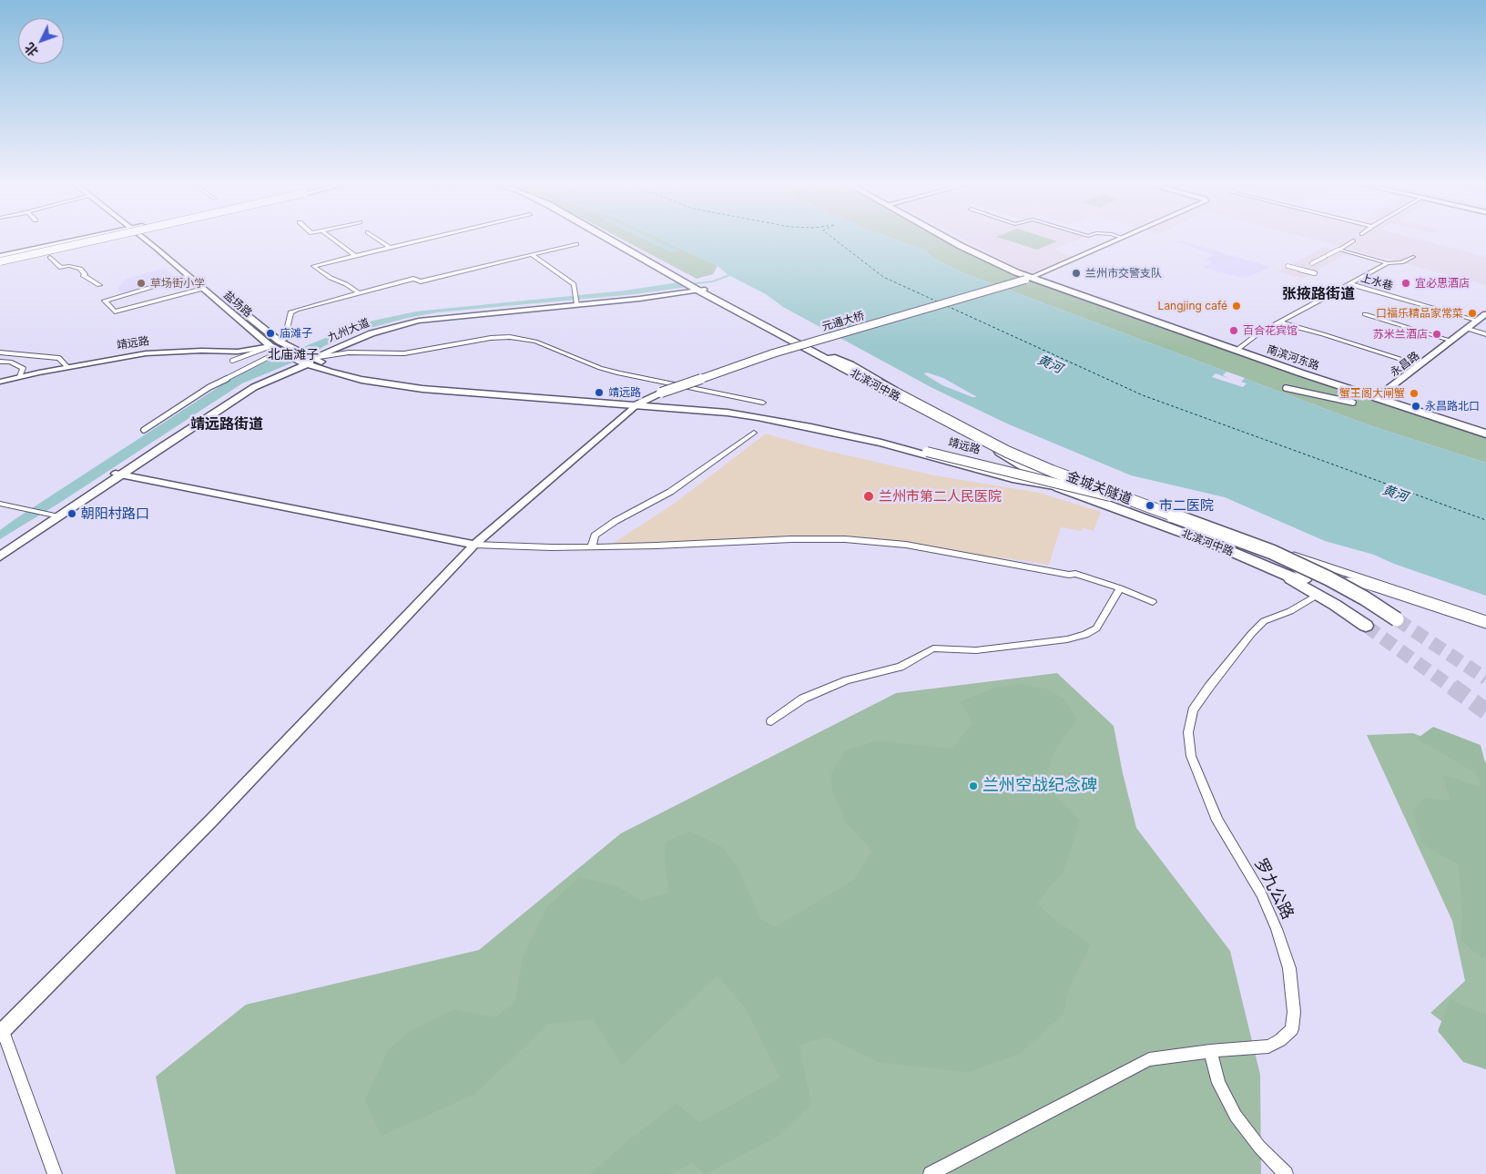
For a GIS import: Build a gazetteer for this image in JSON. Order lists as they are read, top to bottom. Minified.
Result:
{"streets":{"main road":["盐场路","元通大桥","靖远路","南滨河东路","北滨河中路","金城关隧道"],"street":["上水巷","九州大道","永昌路","罗九公路"]},"crossings":[["上水巷","永昌路"],["盐场路","九州大道"],["盐场路","靖远路"],["元通大桥","靖远路"],["元通大桥","南滨河东路"],["九州大道","靖远路"],["九州大道","北滨河中路"],["靖远路","北滨河中路"],["南滨河东路","永昌路"],["北滨河中路","金城关隧道"]],"districts":["张掖路街道","北庙滩子","靖远路街道"],"water":["黄河"],"places":["兰州市交警支队","草场街小学","宜必思酒店","Langjing café","口福乐精品家常菜","百合花宾馆","庙滩子","苏米兰酒店","靖远路","蟹王阁大闸蟹","永昌路北口","兰州市第二人民医院","市二医院","朝阳村路口","兰州空战纪念碑"],"north":"bottom left"}
